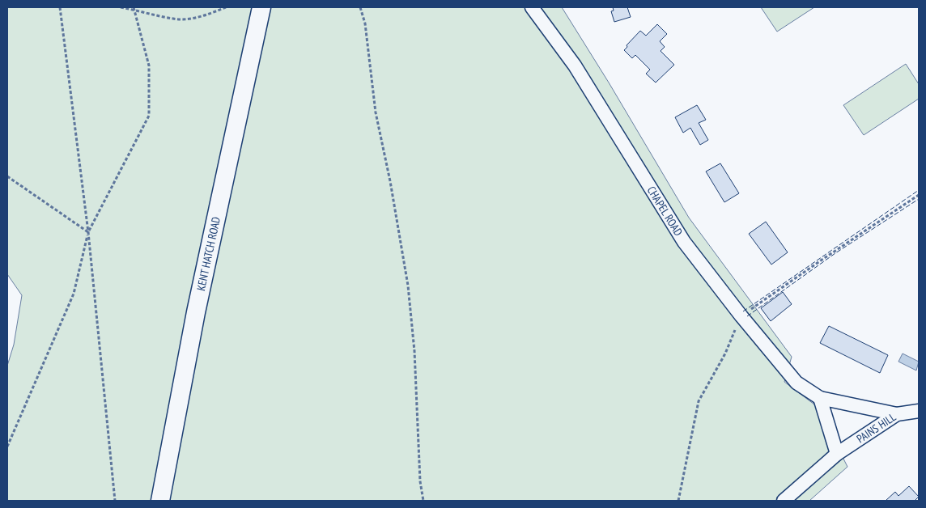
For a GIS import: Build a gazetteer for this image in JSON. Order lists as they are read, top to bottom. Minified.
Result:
{"streets":{"main road":["KENT HATCH ROAD"],"street":["CHAPEL ROAD","PAINS HILL"]}}
